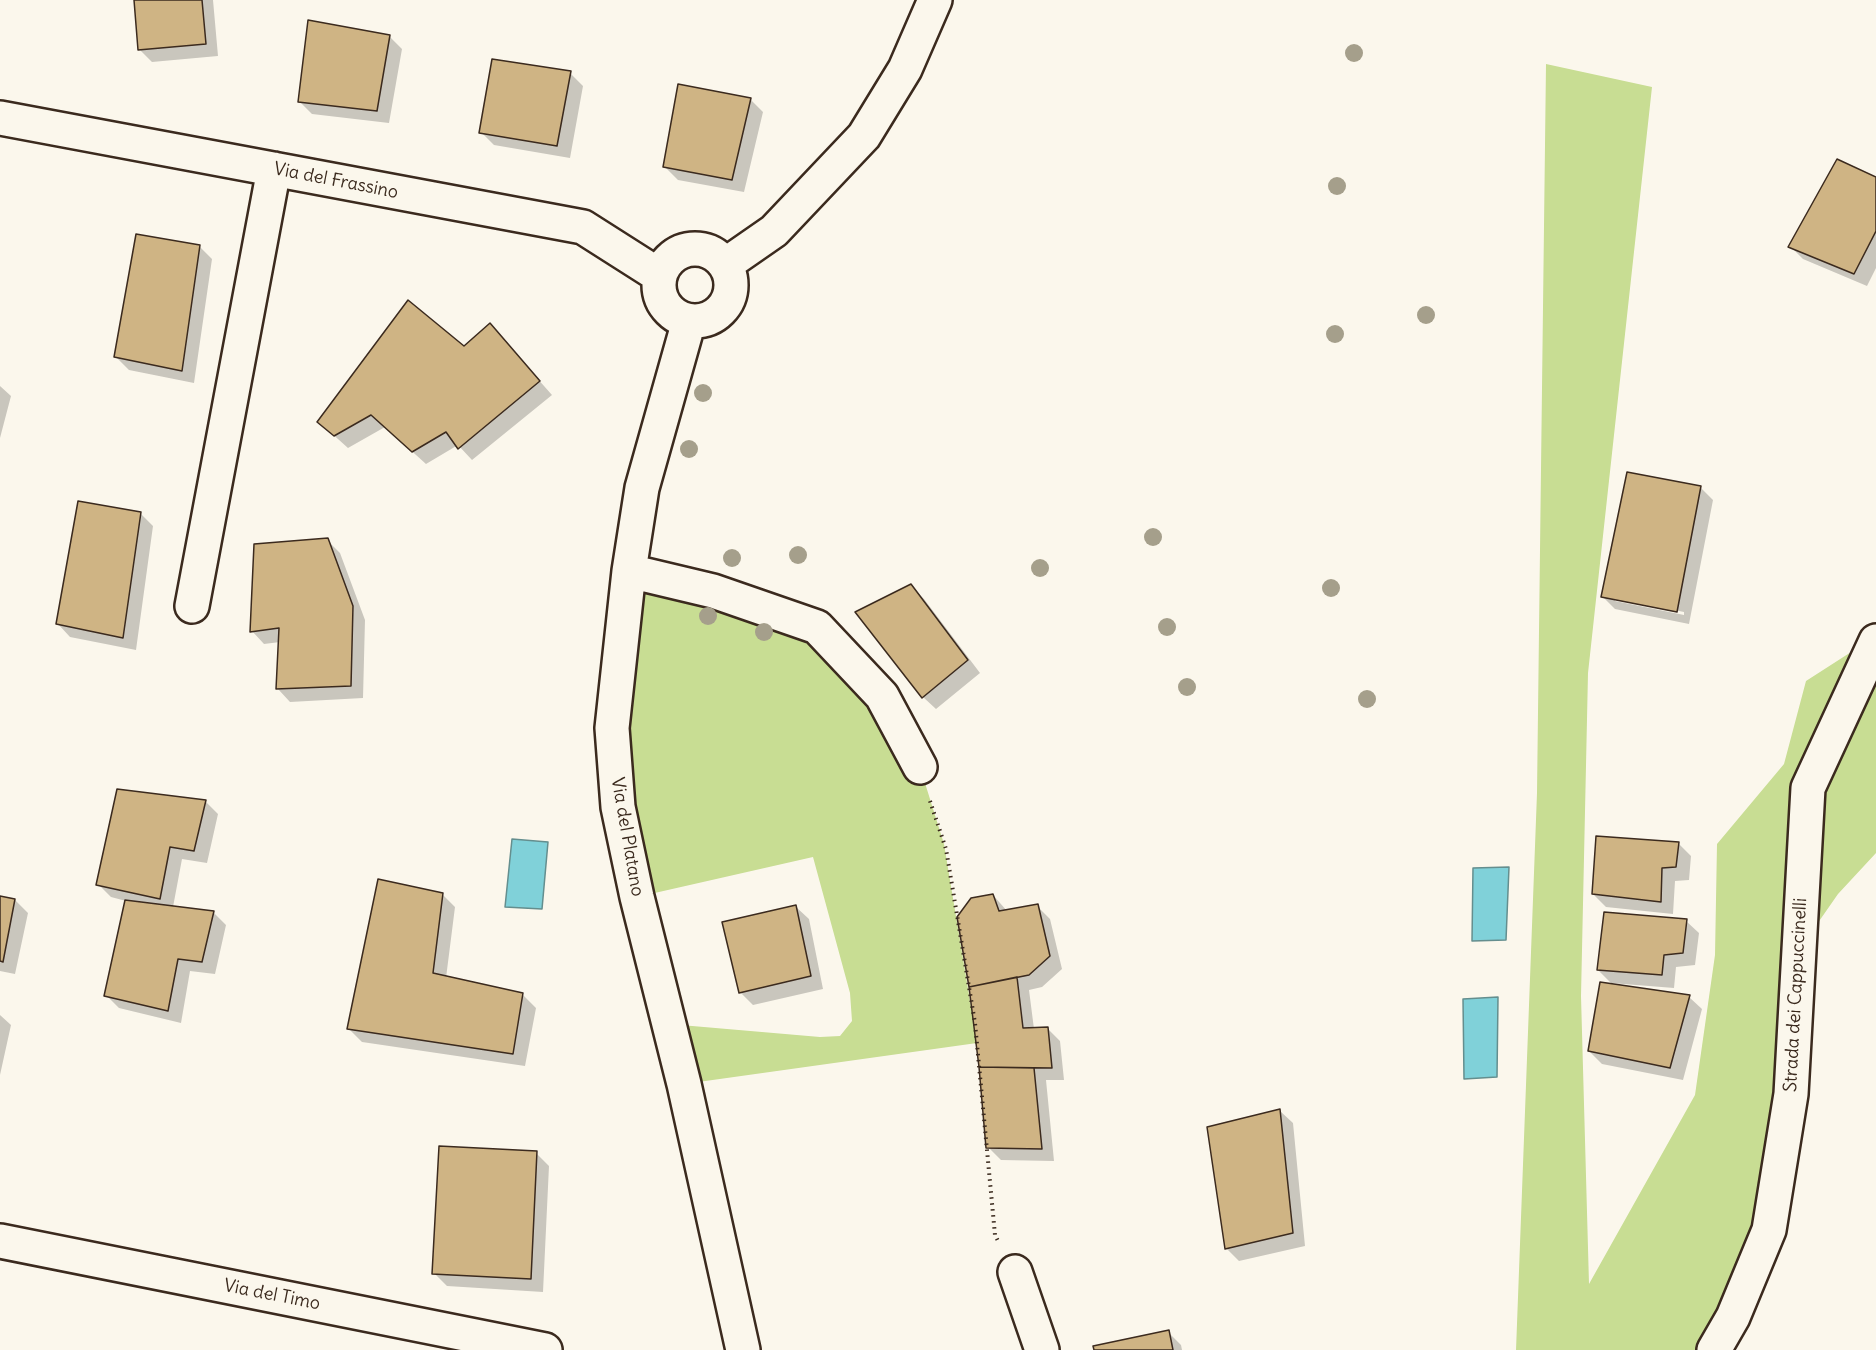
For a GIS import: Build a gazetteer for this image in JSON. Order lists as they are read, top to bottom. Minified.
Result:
{"streets":{"street":["Via del Frassino","Via del Platano","Strada dei Cappuccinelli","Via del Timo"]},"crossings":[["Via del Frassino","Via del Platano"]]}
